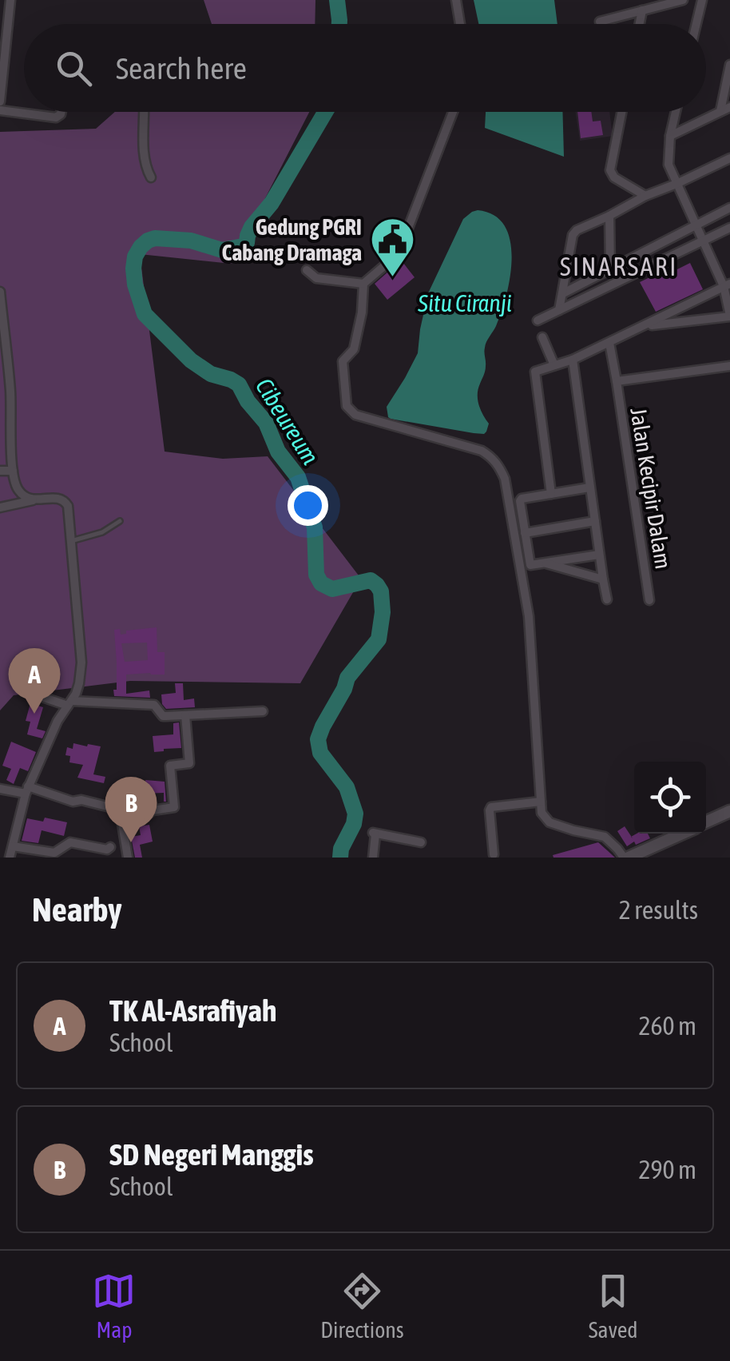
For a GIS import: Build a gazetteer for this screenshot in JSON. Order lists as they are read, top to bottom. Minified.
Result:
{"streets":{"street":["Jalan Kecipir Dalam"]},"districts":["SINARSARI"],"water":["Situ Ciranji","Cibeureum"],"places":{"public building":["Gedung PGRI Cabang Dramaga"]},"page":{"search":"Search here","pins":["A","B"],"heading":["Nearby","2 results"],"list":[{"mark":"A","name":"TK Al-Asrafiyah","note":"School","value":"260 m"},{"mark":"B","name":"SD Negeri Manggis","note":"School","value":"290 m"}],"nav":["Map","Directions","Saved"]}}
